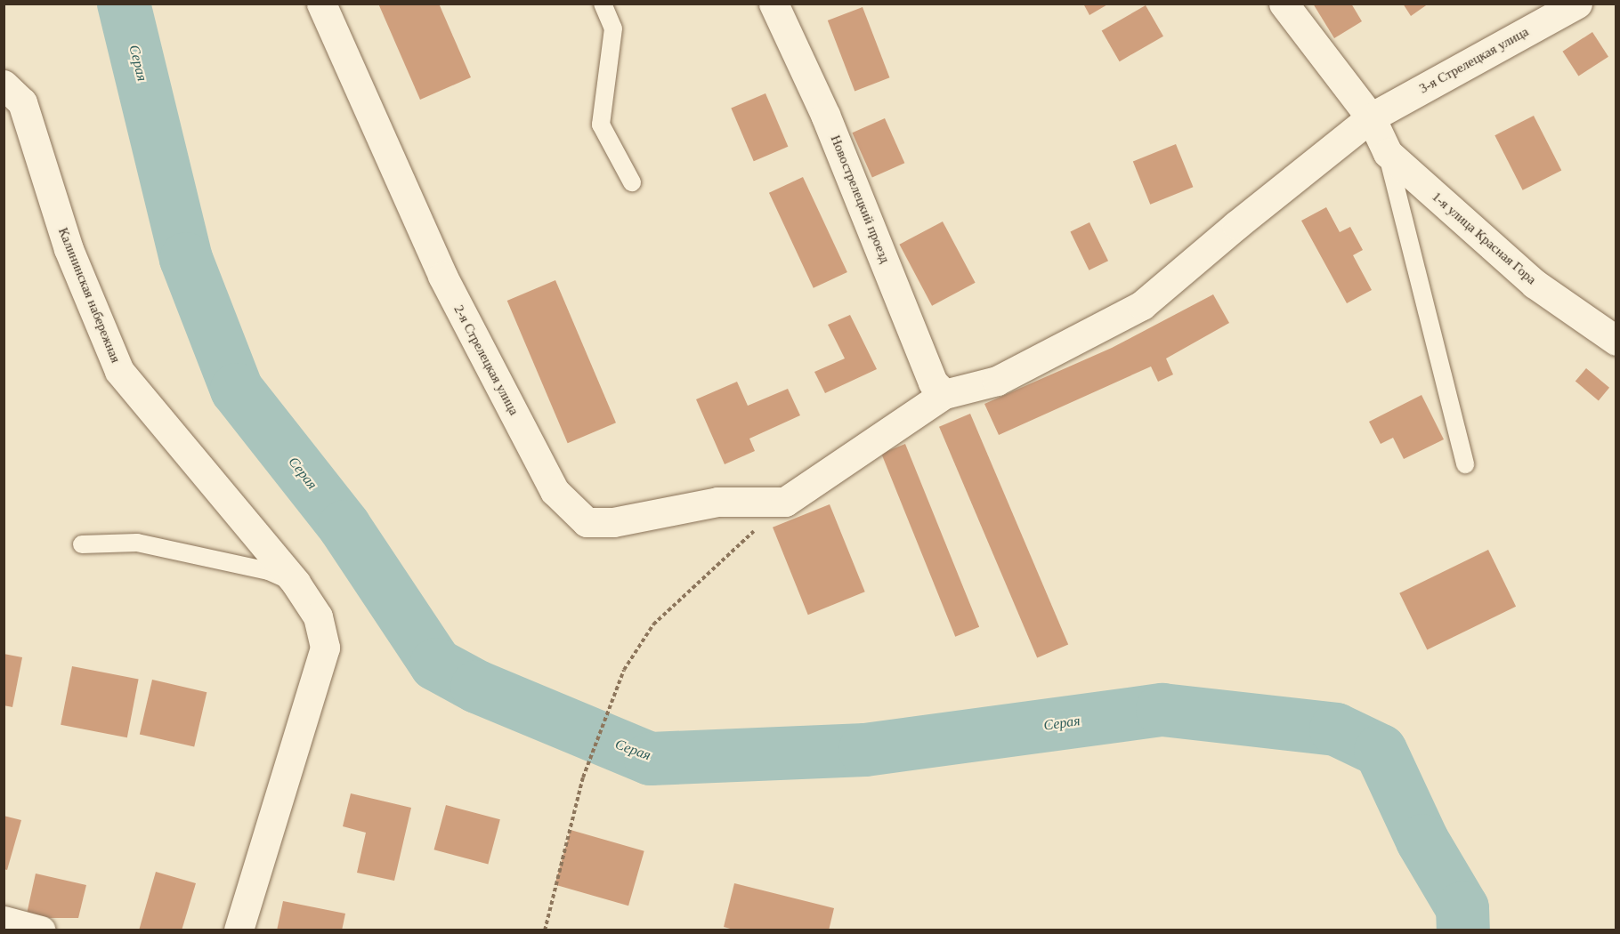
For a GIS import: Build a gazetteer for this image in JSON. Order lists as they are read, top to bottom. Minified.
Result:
{"streets":{"street":["3-я Стрелецкая улица","Новострелецкий проезд","1-я улица Красная Гора","Калининская набережная","2-я Стрелецкая улица"]},"crossings":[["3-я Стрелецкая улица","Новострелецкий проезд"],["3-я Стрелецкая улица","1-я улица Красная Гора"],["3-я Стрелецкая улица","2-я Стрелецкая улица"]],"water":["Серая"]}
